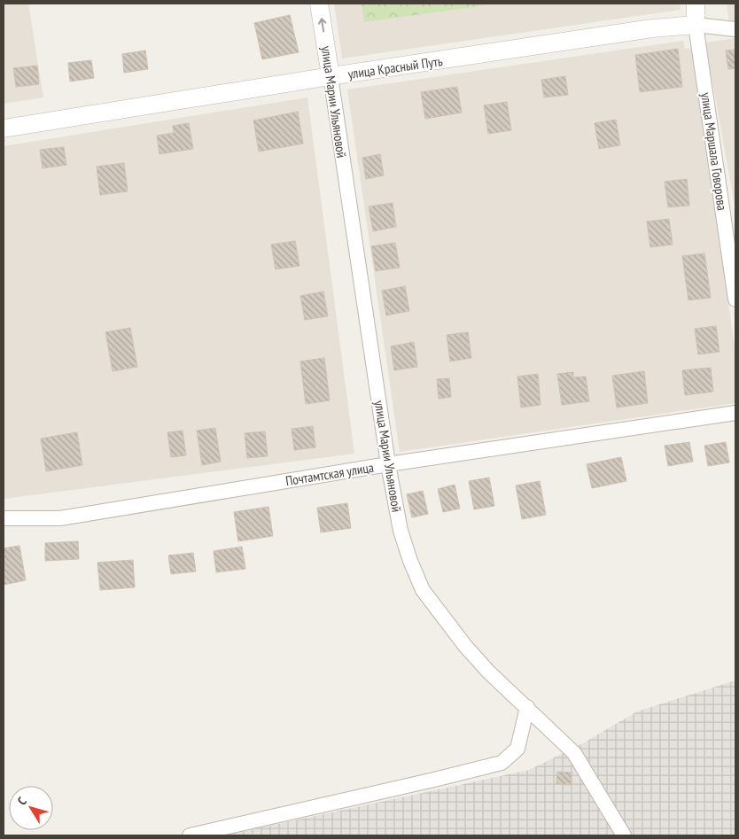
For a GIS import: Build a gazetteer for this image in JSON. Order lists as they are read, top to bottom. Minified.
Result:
{"streets":{"street":["улица Красный Путь","улица Марии Ульяновой","улица Маршала Говорова","Почтамтская улица"]},"crossings":[["улица Красный Путь","улица Марии Ульяновой"],["улица Красный Путь","улица Маршала Говорова"],["улица Марии Ульяновой","Почтамтская улица"]],"north":"top left"}
